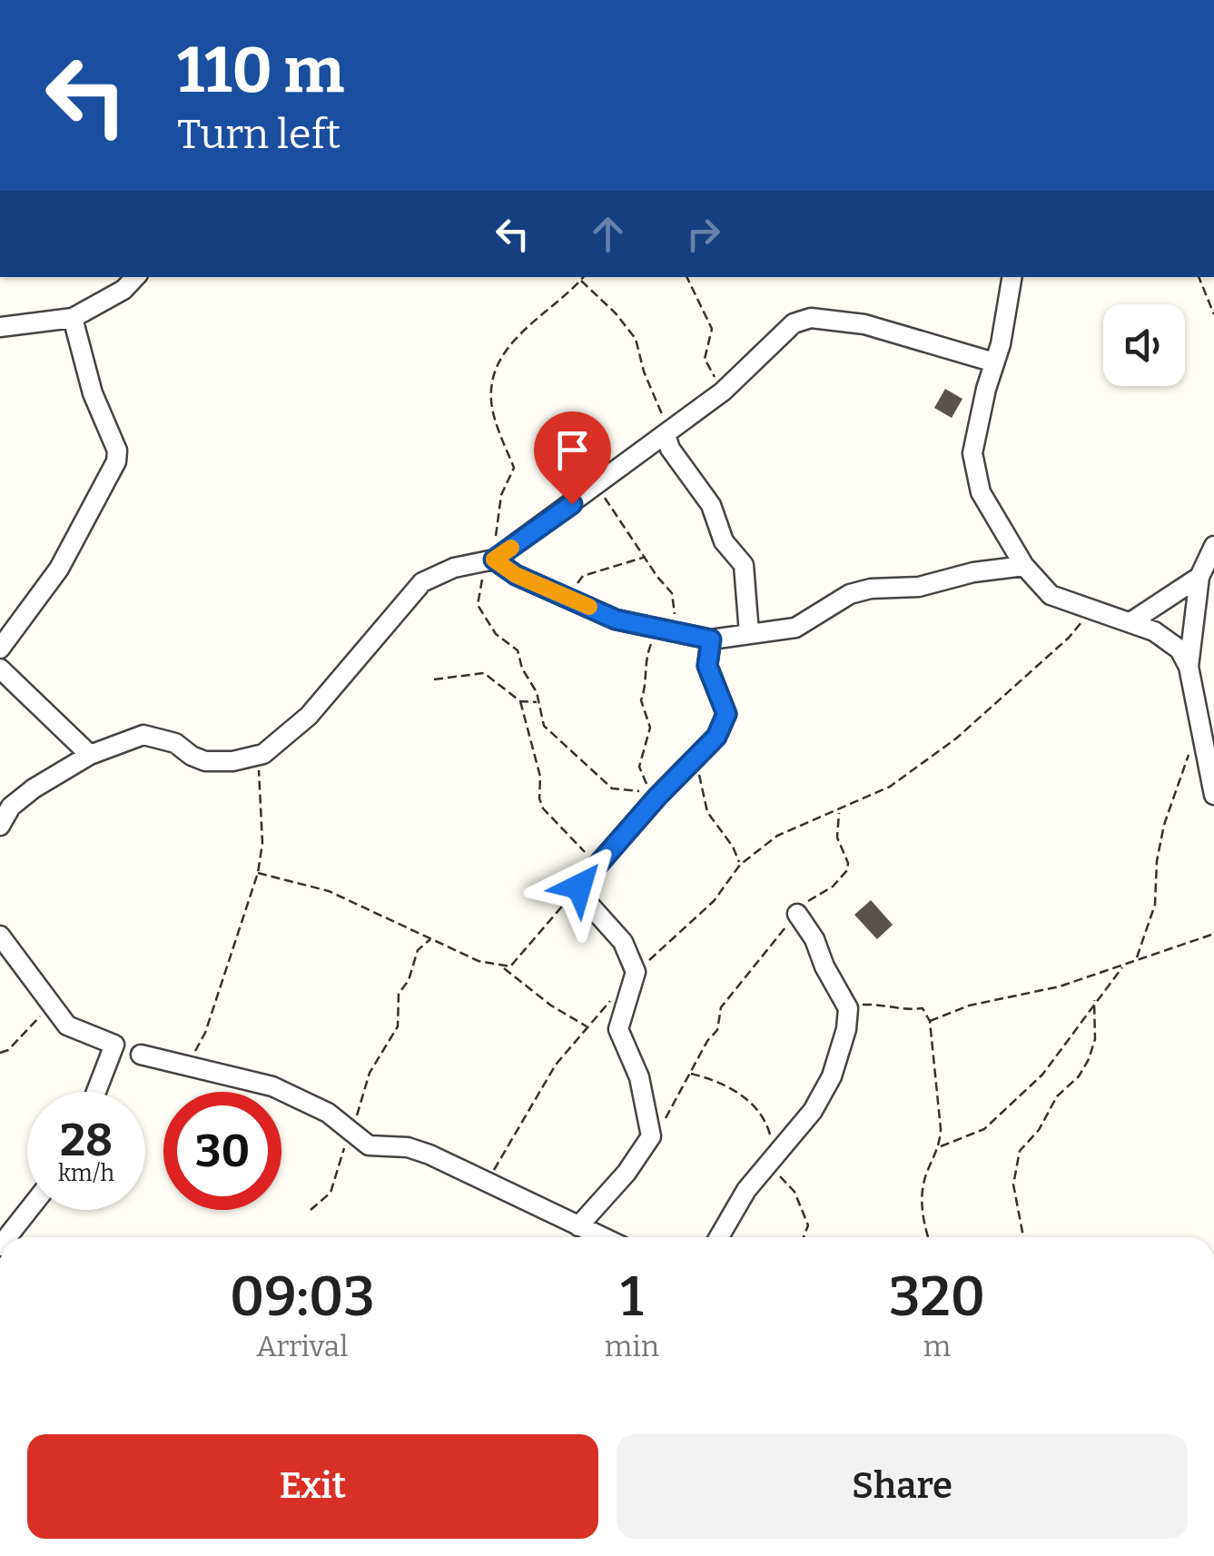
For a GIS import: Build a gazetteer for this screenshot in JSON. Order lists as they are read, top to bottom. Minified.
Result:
{"page":{"turn":["110 m","Turn left"],"speed":"28 km/h","limit":"30","eta":["09:03","Arrival","1","min","320","m"],"buttons":["Exit","Share"]}}
